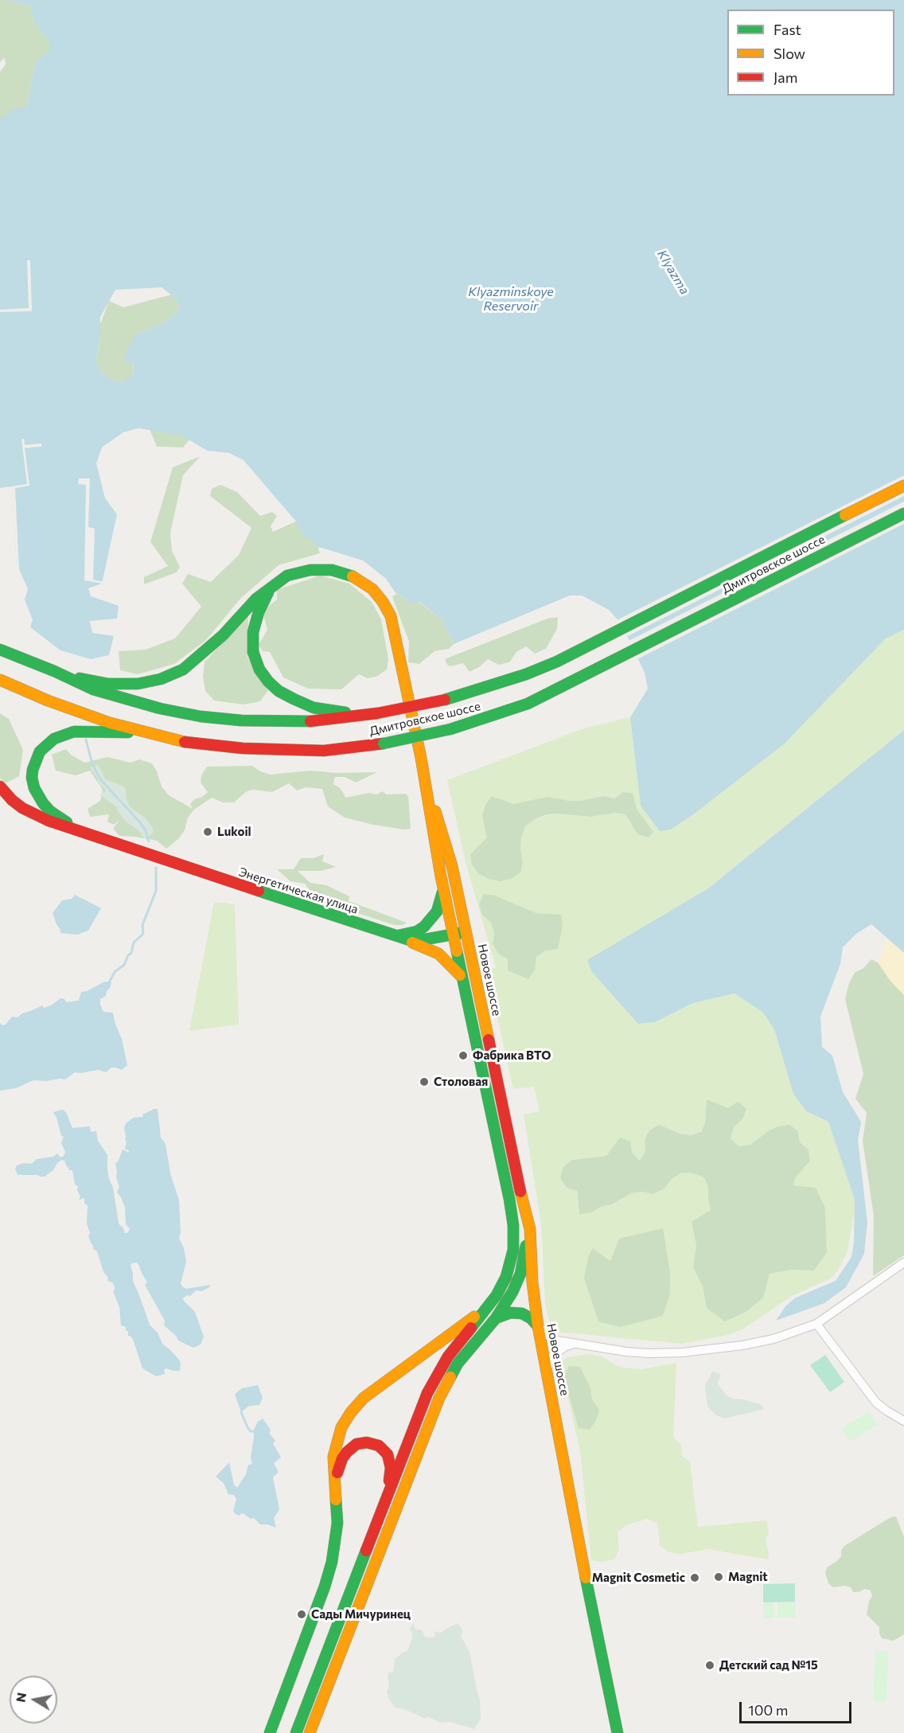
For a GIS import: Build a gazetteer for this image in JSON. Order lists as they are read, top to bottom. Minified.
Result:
{"streets":{"main road":["Дмитровское шоссе","Энергетическая улица","Новое шоссе"]},"crossings":[["Энергетическая улица","Новое шоссе"]],"water":["Klyazma","Klyazminskoye Reservoir"],"places":["Lukoil","Фабрика ВТО","Столовая","Magnit","Magnit Cosmetic","Сады Мичуринец","Детский сад №15"],"legend":["Fast","Slow","Jam"],"scale_bar":"100 m","north":"left"}
